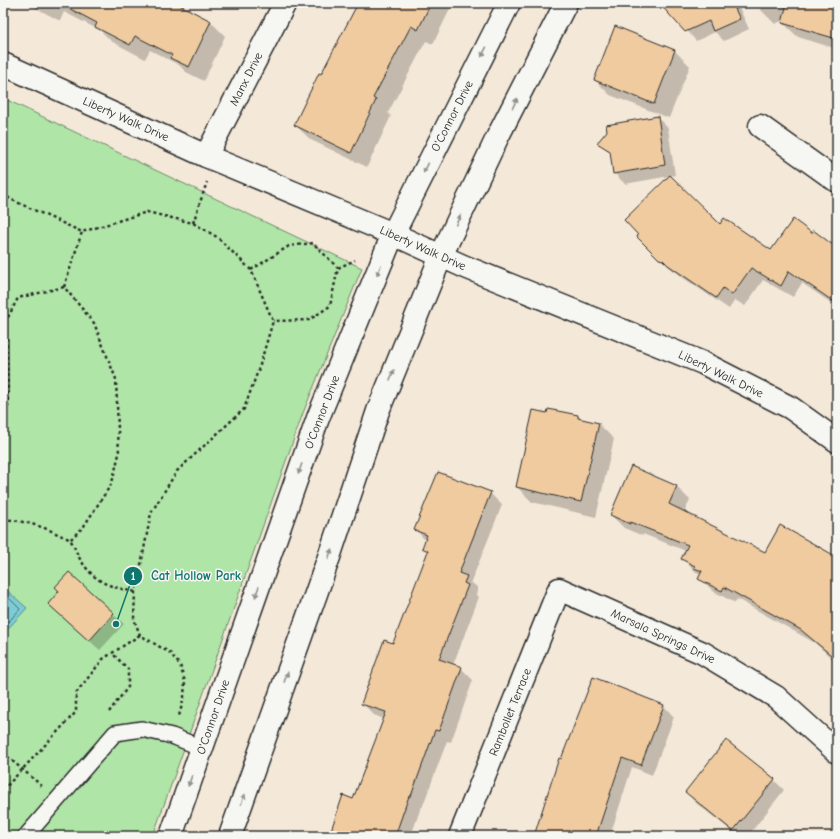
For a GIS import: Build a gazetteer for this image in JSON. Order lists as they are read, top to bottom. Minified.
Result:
{"streets":{"main road":["Manx Drive","O'Connor Drive","Liberty Walk Drive","Marsala Springs Drive","Rambollet Terrace"]},"crossings":[["Manx Drive","Liberty Walk Drive"],["O'Connor Drive","Liberty Walk Drive"],["Marsala Springs Drive","Rambollet Terrace"]],"places":["Cat Hollow Park"]}
